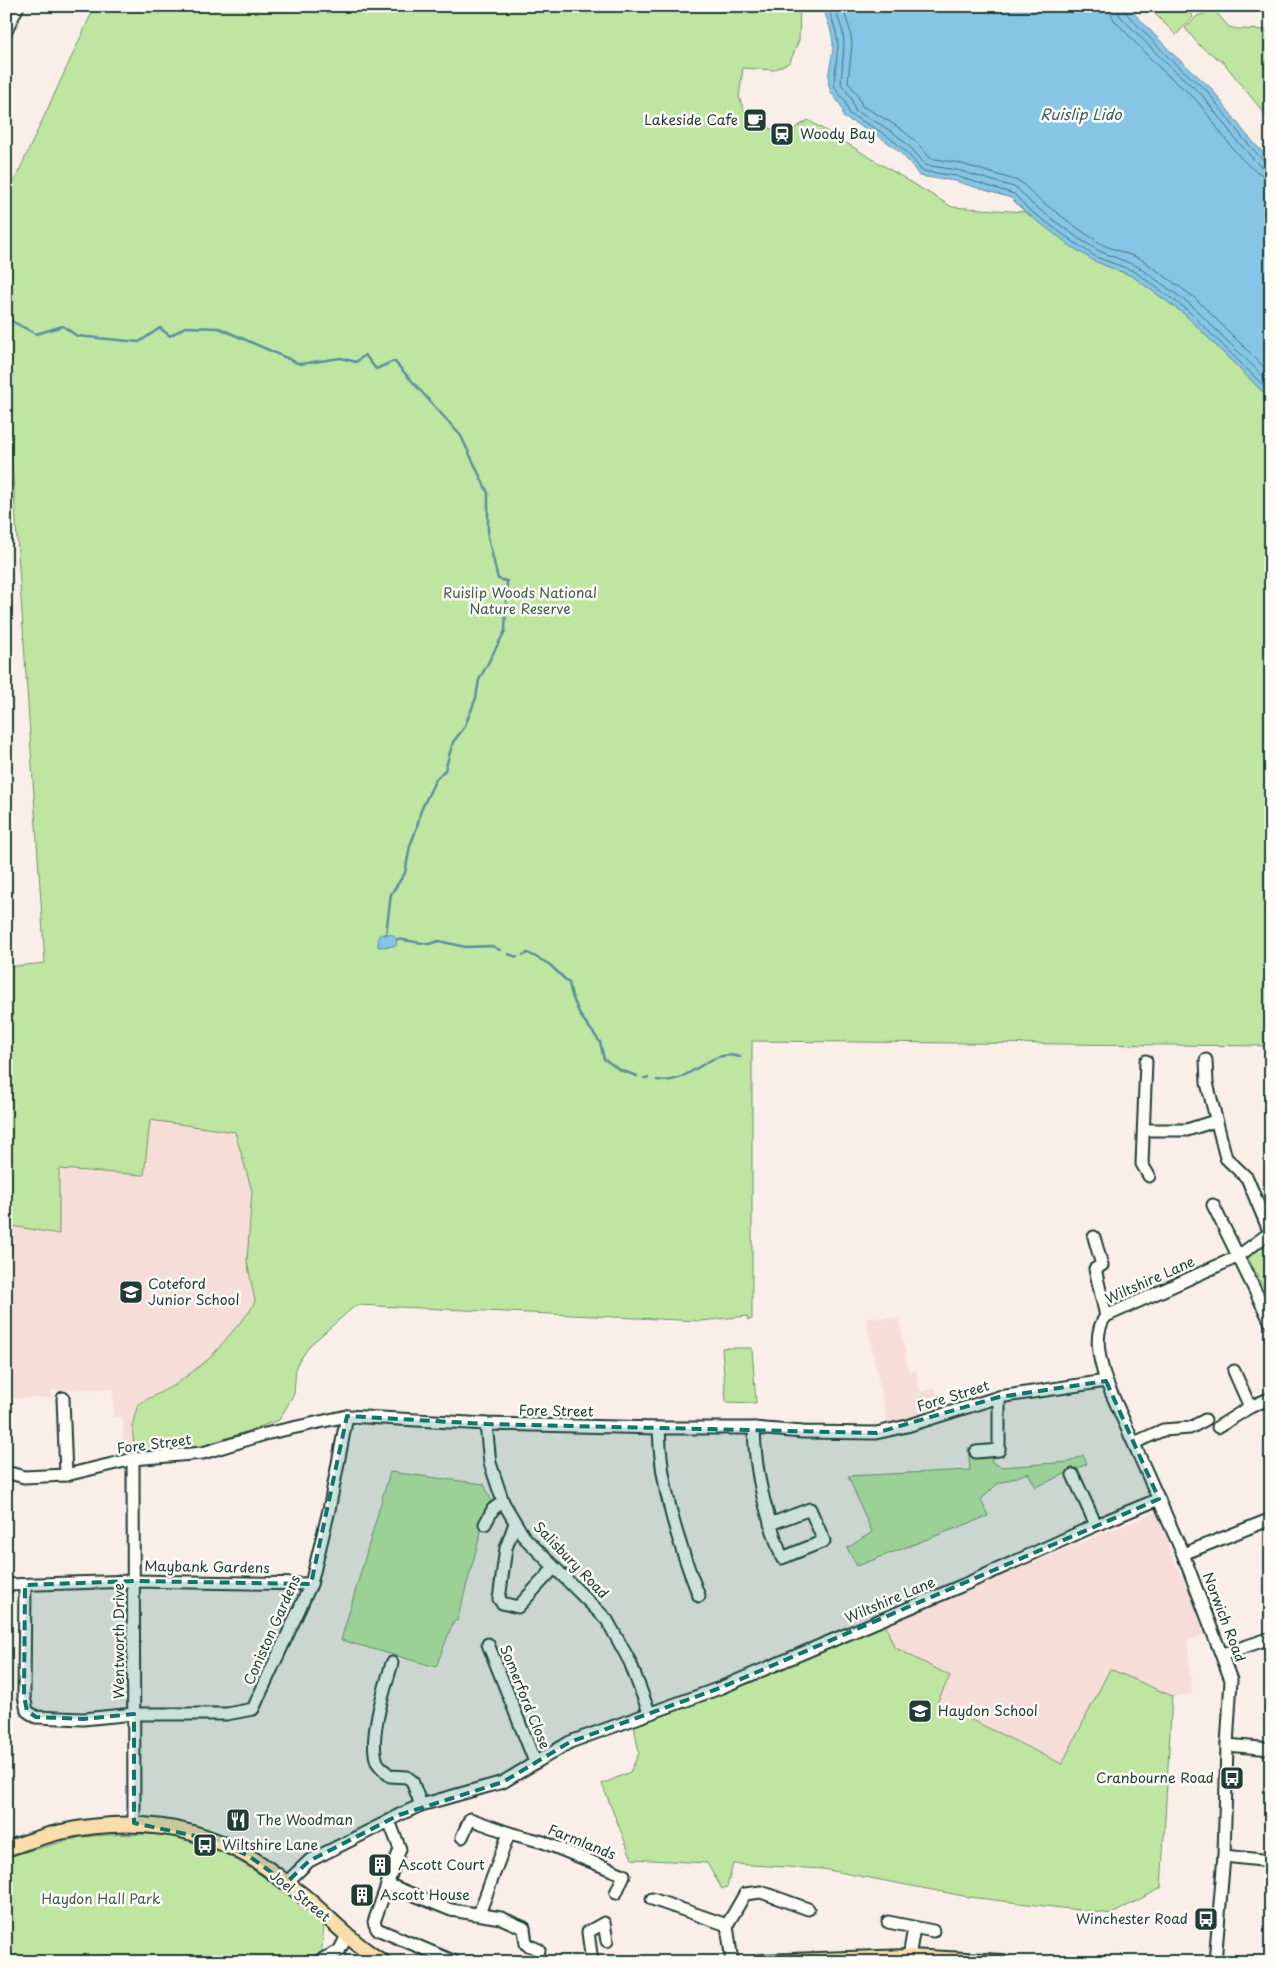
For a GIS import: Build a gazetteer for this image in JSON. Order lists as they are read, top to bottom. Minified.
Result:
{"streets":{"main road":["Joel Street"],"street":["Wiltshire Lane","Fore Street","Salisbury Road","Maybank Gardens","Norwich Road","Coniston Gardens","Wentworth Drive","Somerford Close","Farmlands"]},"crossings":[["Wiltshire Lane","Fore Street"],["Wiltshire Lane","Salisbury Road"],["Wiltshire Lane","Norwich Road"],["Wiltshire Lane","Somerford Close"],["Wiltshire Lane","Joel Street"],["Fore Street","Salisbury Road"],["Fore Street","Coniston Gardens"],["Fore Street","Wentworth Drive"],["Maybank Gardens","Coniston Gardens"],["Maybank Gardens","Wentworth Drive"],["Coniston Gardens","Wentworth Drive"],["Wentworth Drive","Joel Street"]],"water":["Ruislip Lido"],"parks":["Ruislip Woods National Nature Reserve","Haydon Hall Park"],"places":{"cafe":["Lakeside Cafe"],"station":["Woody Bay"],"school or university":["Coteford Junior School","Haydon School"],"bus stop":["Cranbourne Road","Wiltshire Lane","Winchester Road"],"restaurant":["The Woodman"],"building":["Ascott Court","Ascott House"]}}
